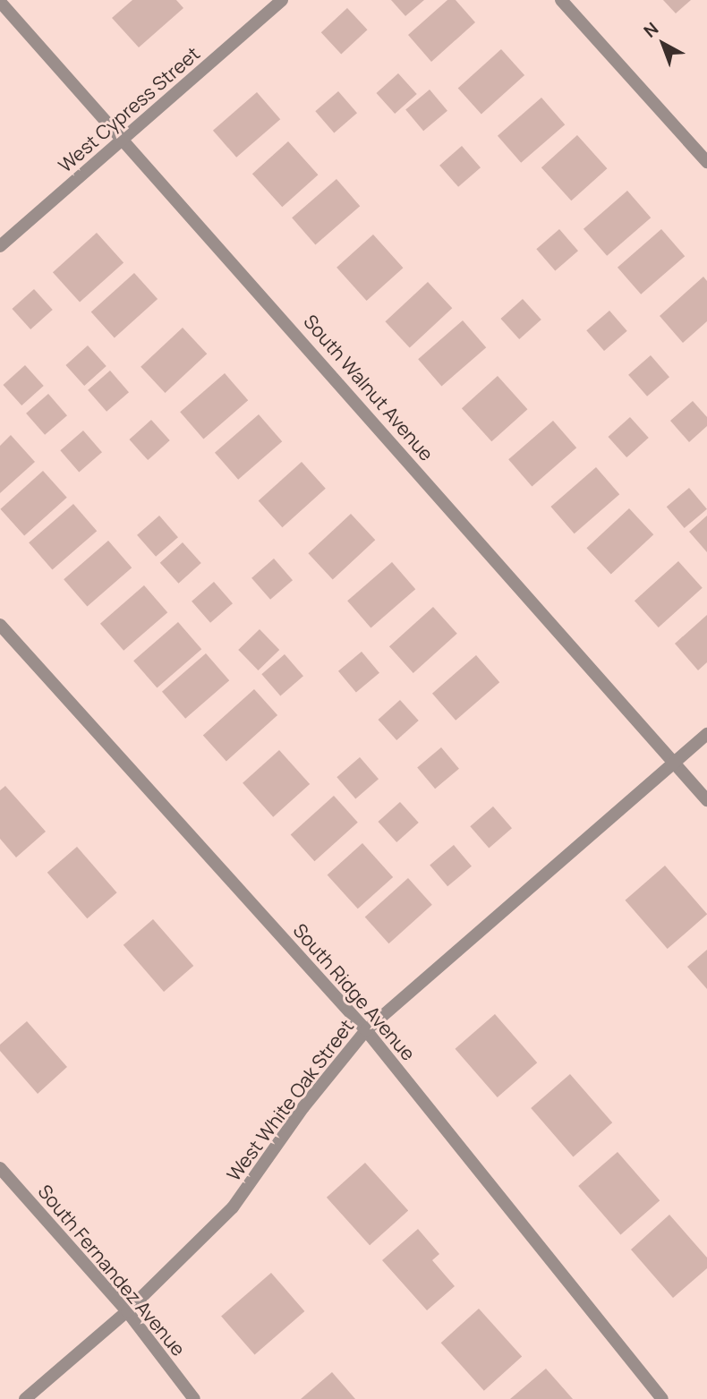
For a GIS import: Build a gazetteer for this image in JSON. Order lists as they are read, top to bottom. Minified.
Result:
{"streets":{"street":["West Cypress Street","South Walnut Avenue","South Ridge Avenue","West White Oak Street","South Fernandez Avenue"]},"crossings":[["West Cypress Street","South Walnut Avenue"],["South Walnut Avenue","West White Oak Street"],["South Ridge Avenue","West White Oak Street"],["West White Oak Street","South Fernandez Avenue"]],"north":"top left"}
